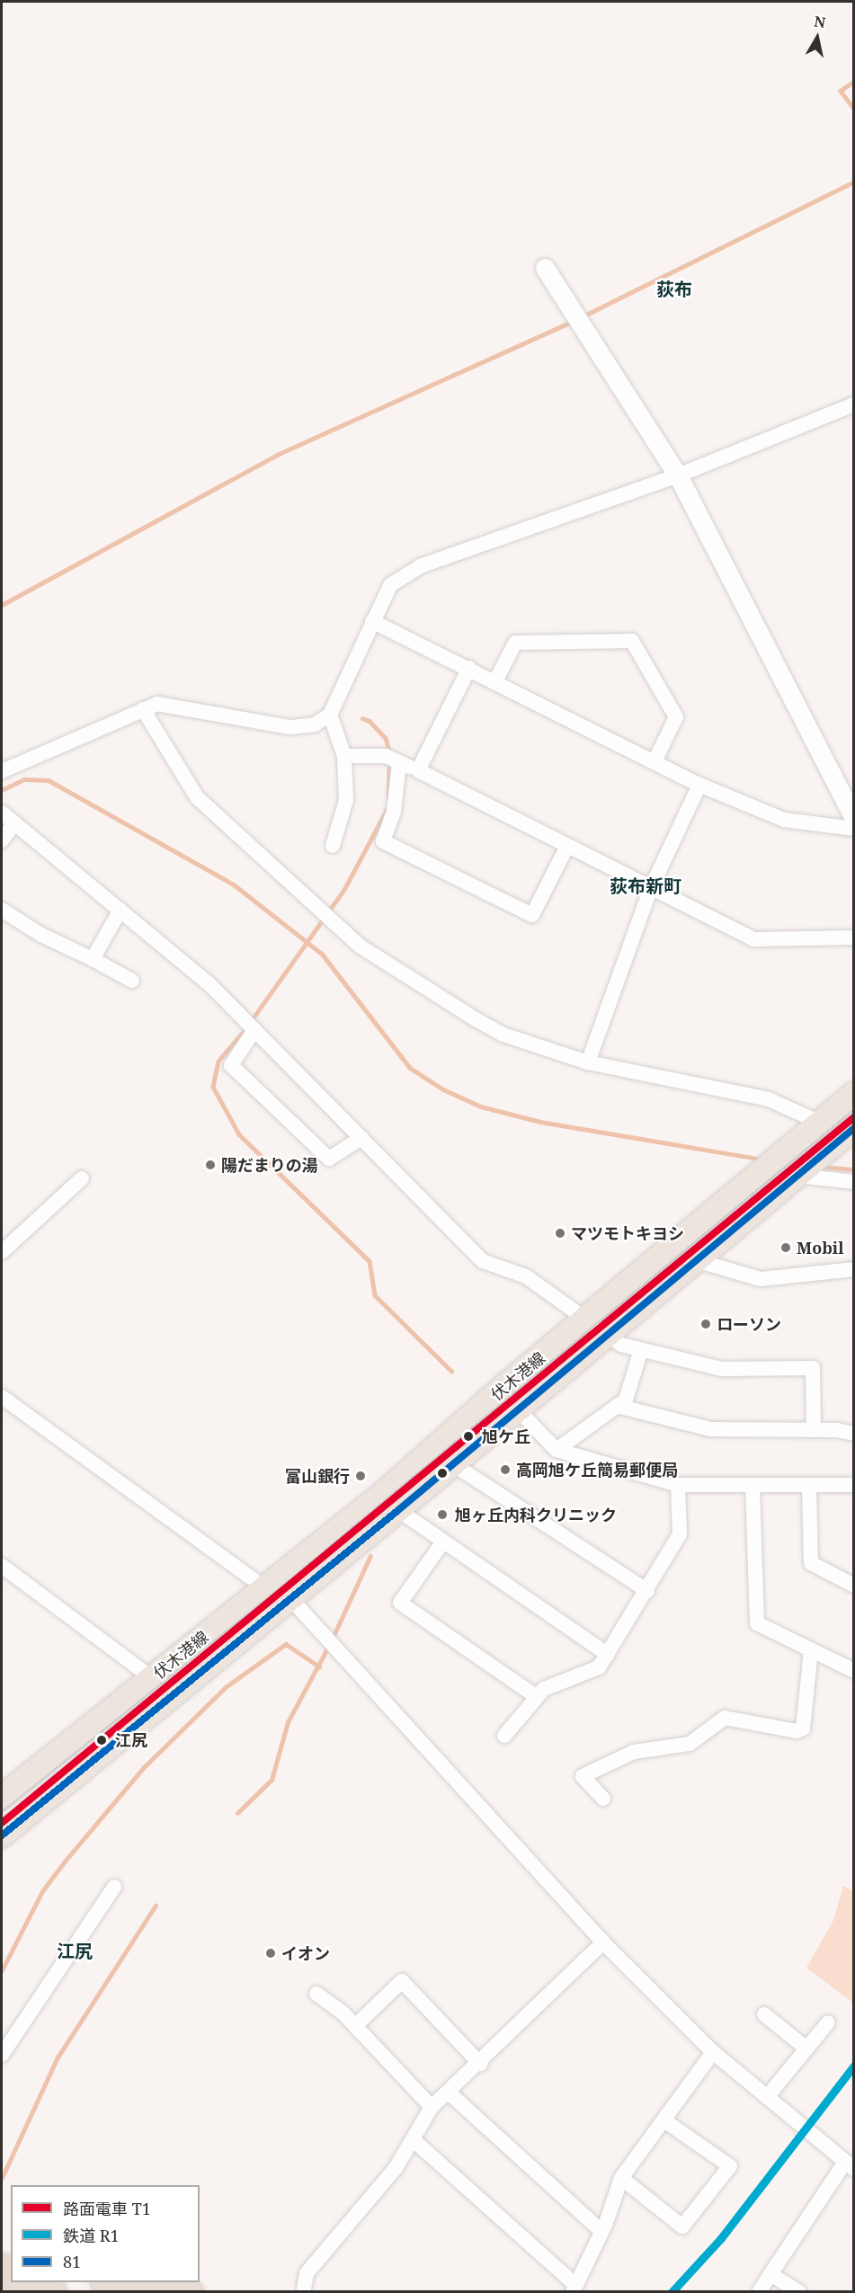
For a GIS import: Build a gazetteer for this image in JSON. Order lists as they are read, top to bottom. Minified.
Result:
{"streets":{"main road":["伏木港線"]},"districts":["荻布","荻布新町","江尻"],"places":["陽だまりの湯","マツモトキヨシ","Mobil","ローソン","旭ケ丘","高岡旭ケ丘簡易郵便局","富山銀行","旭ヶ丘内科クリニック","江尻","イオン"],"lines":["tram line T1","transit line 81","rail line R1"],"legend":["路面電車 T1","鉄道 R1","81"],"north":"top"}
